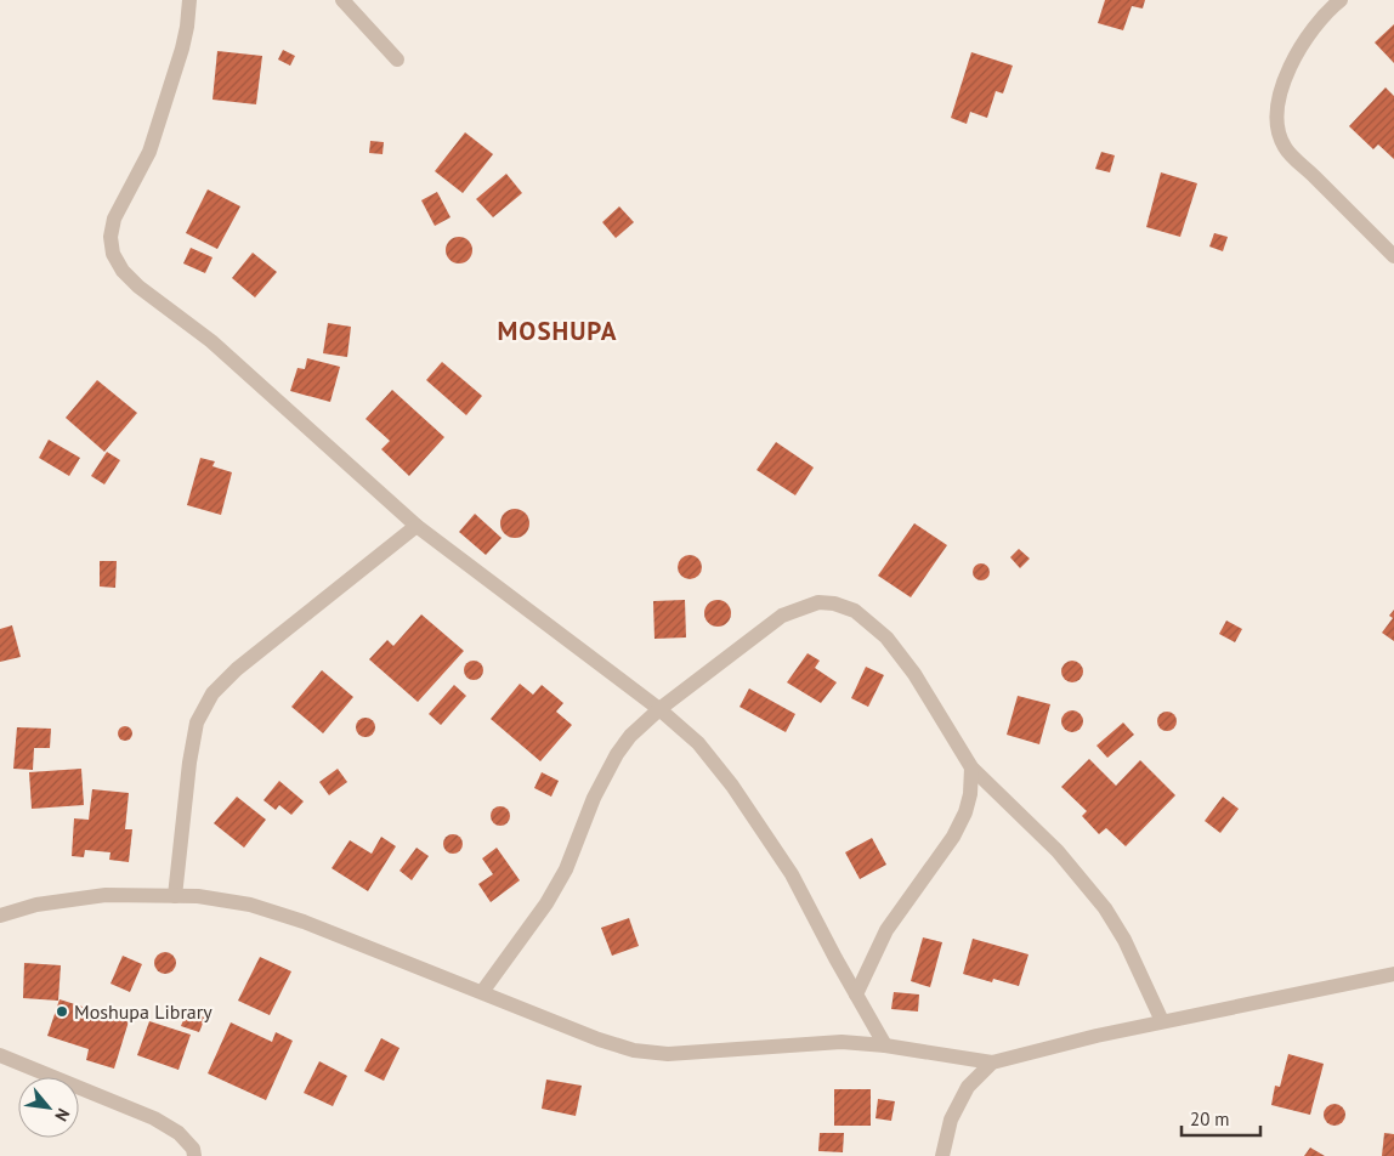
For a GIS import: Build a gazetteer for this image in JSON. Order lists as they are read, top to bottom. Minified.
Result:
{"districts":["MOSHUPA"],"places":["Moshupa Library"],"scale_bar":"20 m","north":"bottom right"}
